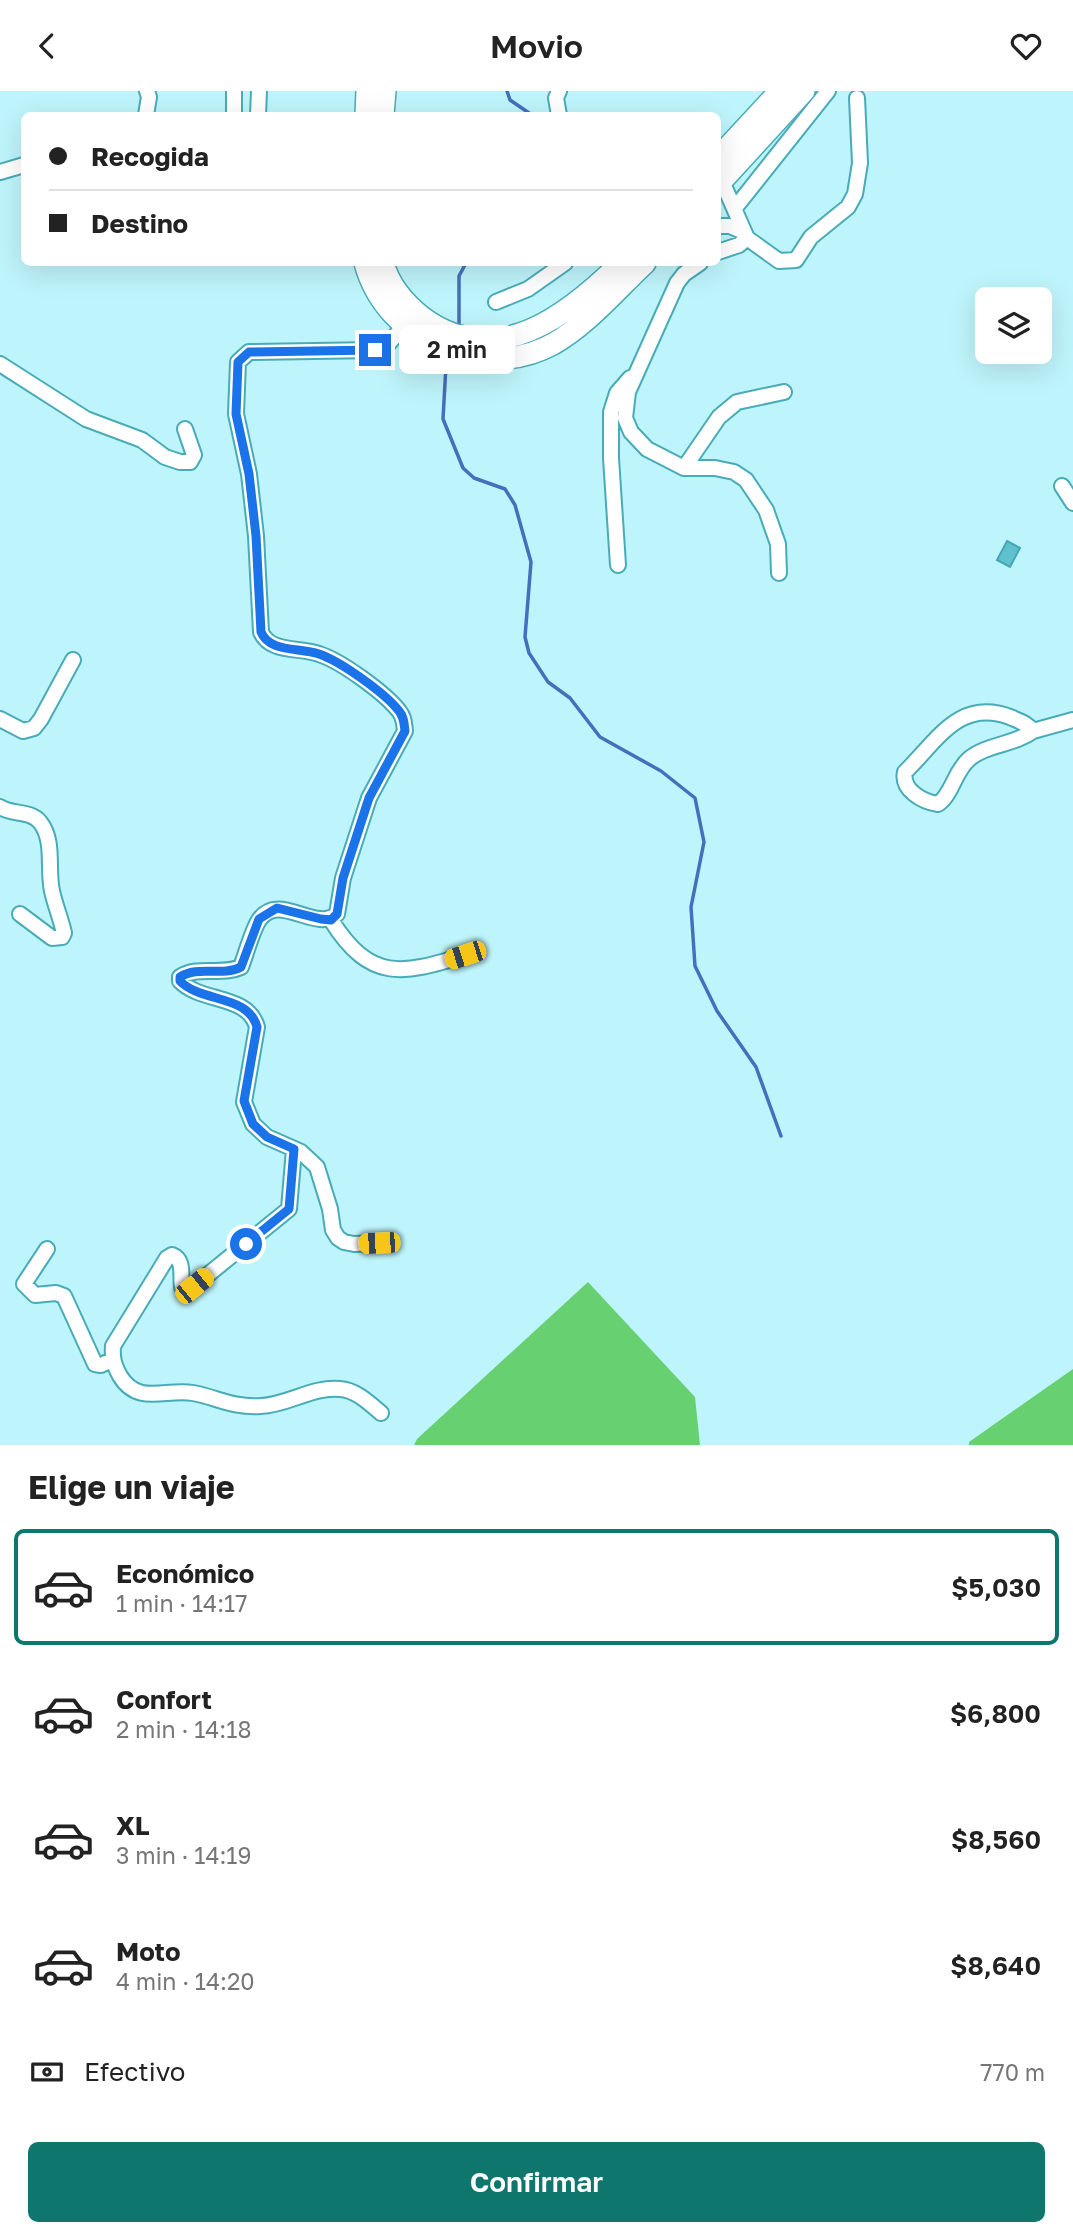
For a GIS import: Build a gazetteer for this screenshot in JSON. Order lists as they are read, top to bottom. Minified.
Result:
{"page":{"header":"Movio","banner":["Recogida","Destino"],"bubble":"2 min","heading":"Elige un viaje","list":[{"name":"Económico","note":"1 min · 14:17","value":"$5,030"},{"name":"Confort","note":"2 min · 14:18","value":"$6,800"},{"name":"XL","note":"3 min · 14:19","value":"$8,560"},{"name":"Moto","note":"4 min · 14:20","value":"$8,640"}],"pay":["Efectivo","770 m"],"buttons":"Confirmar"}}
